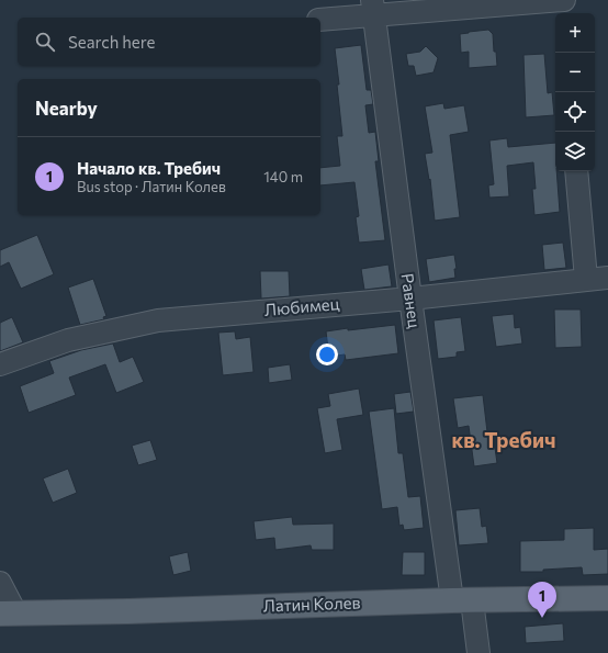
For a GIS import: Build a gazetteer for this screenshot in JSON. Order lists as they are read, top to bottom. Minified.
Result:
{"streets":{"main road":["Латин Колев"],"street":["Равнец","Любимец"]},"crossings":[["Равнец","Любимец"],["Равнец","Латин Колев"]],"districts":["кв. Требич"],"page":{"map_buttons":["+","−"],"search":"Search here","heading":"Nearby","list":[{"mark":"1","name":"Начало кв. Требич","note":"Bus stop · Латин Колев","value":"140 m"}],"pins":"1"}}
